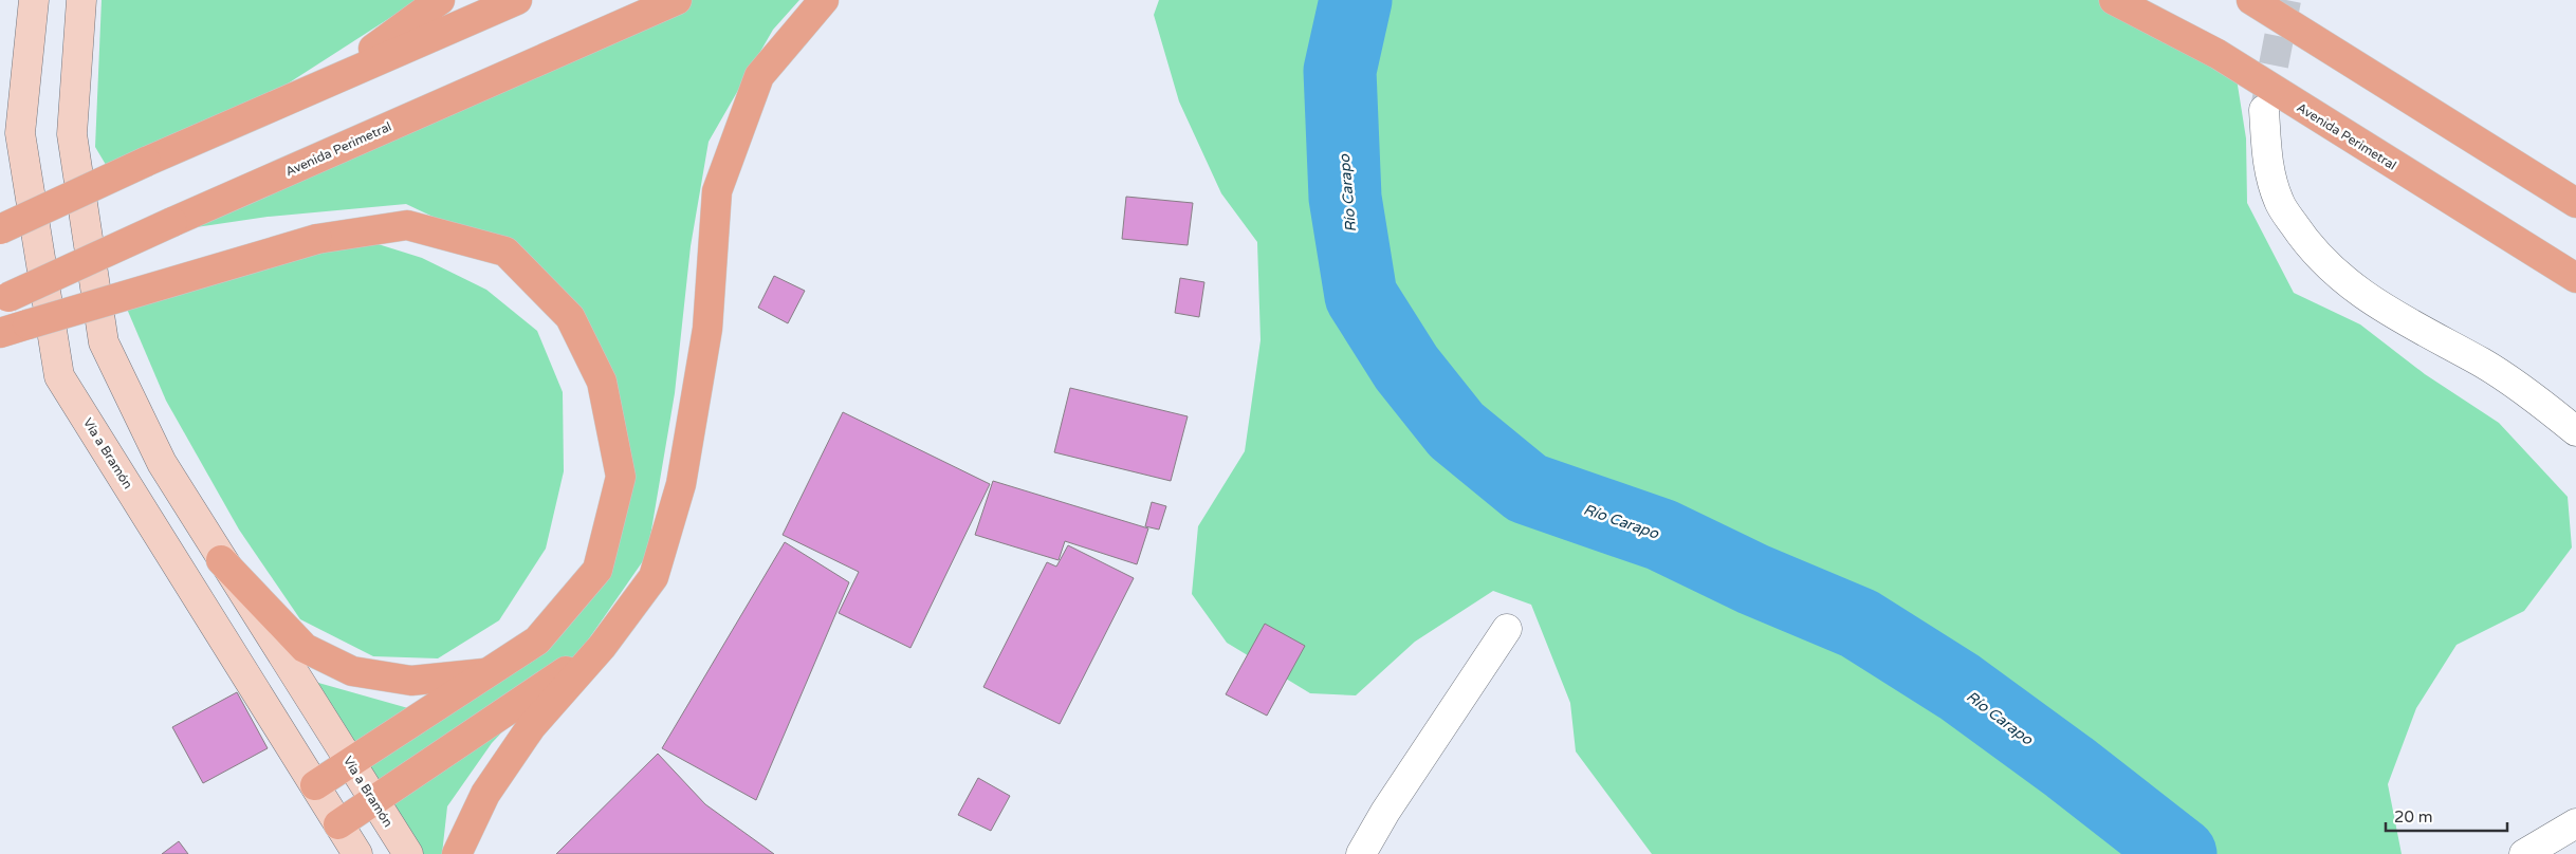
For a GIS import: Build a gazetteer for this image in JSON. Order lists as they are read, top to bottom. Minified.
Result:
{"streets":{"main road":["Avenida Perimetral","Vía a Bramón"]},"water":["Río Carapo"],"scale_bar":"20 m"}
